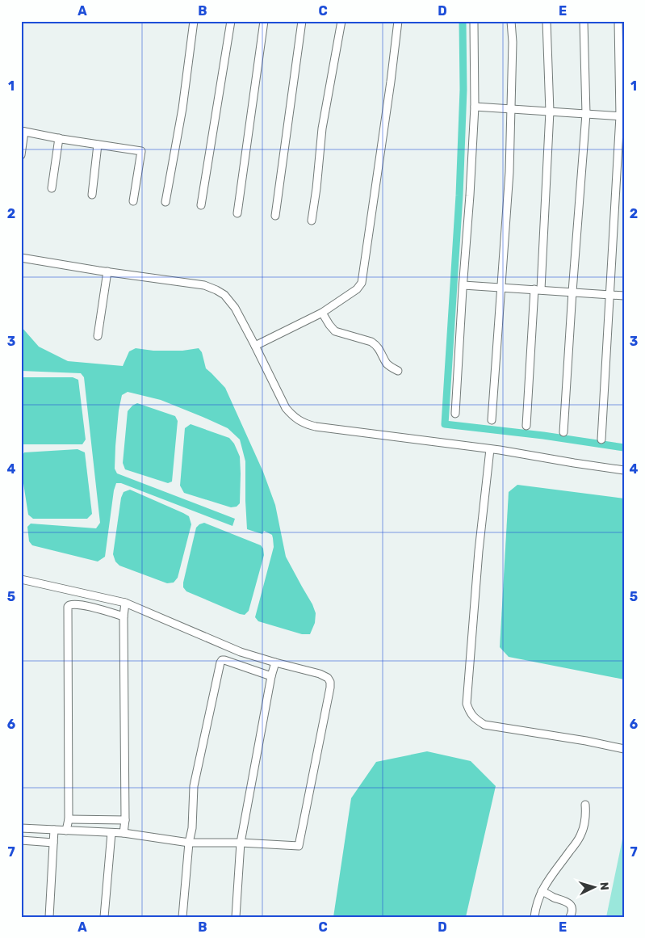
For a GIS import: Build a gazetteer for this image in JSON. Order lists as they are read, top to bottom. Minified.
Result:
{"north":"right","grid":{"columns":["A","B","C","D","E"],"rows":["1","2","3","4","5","6","7"]}}
